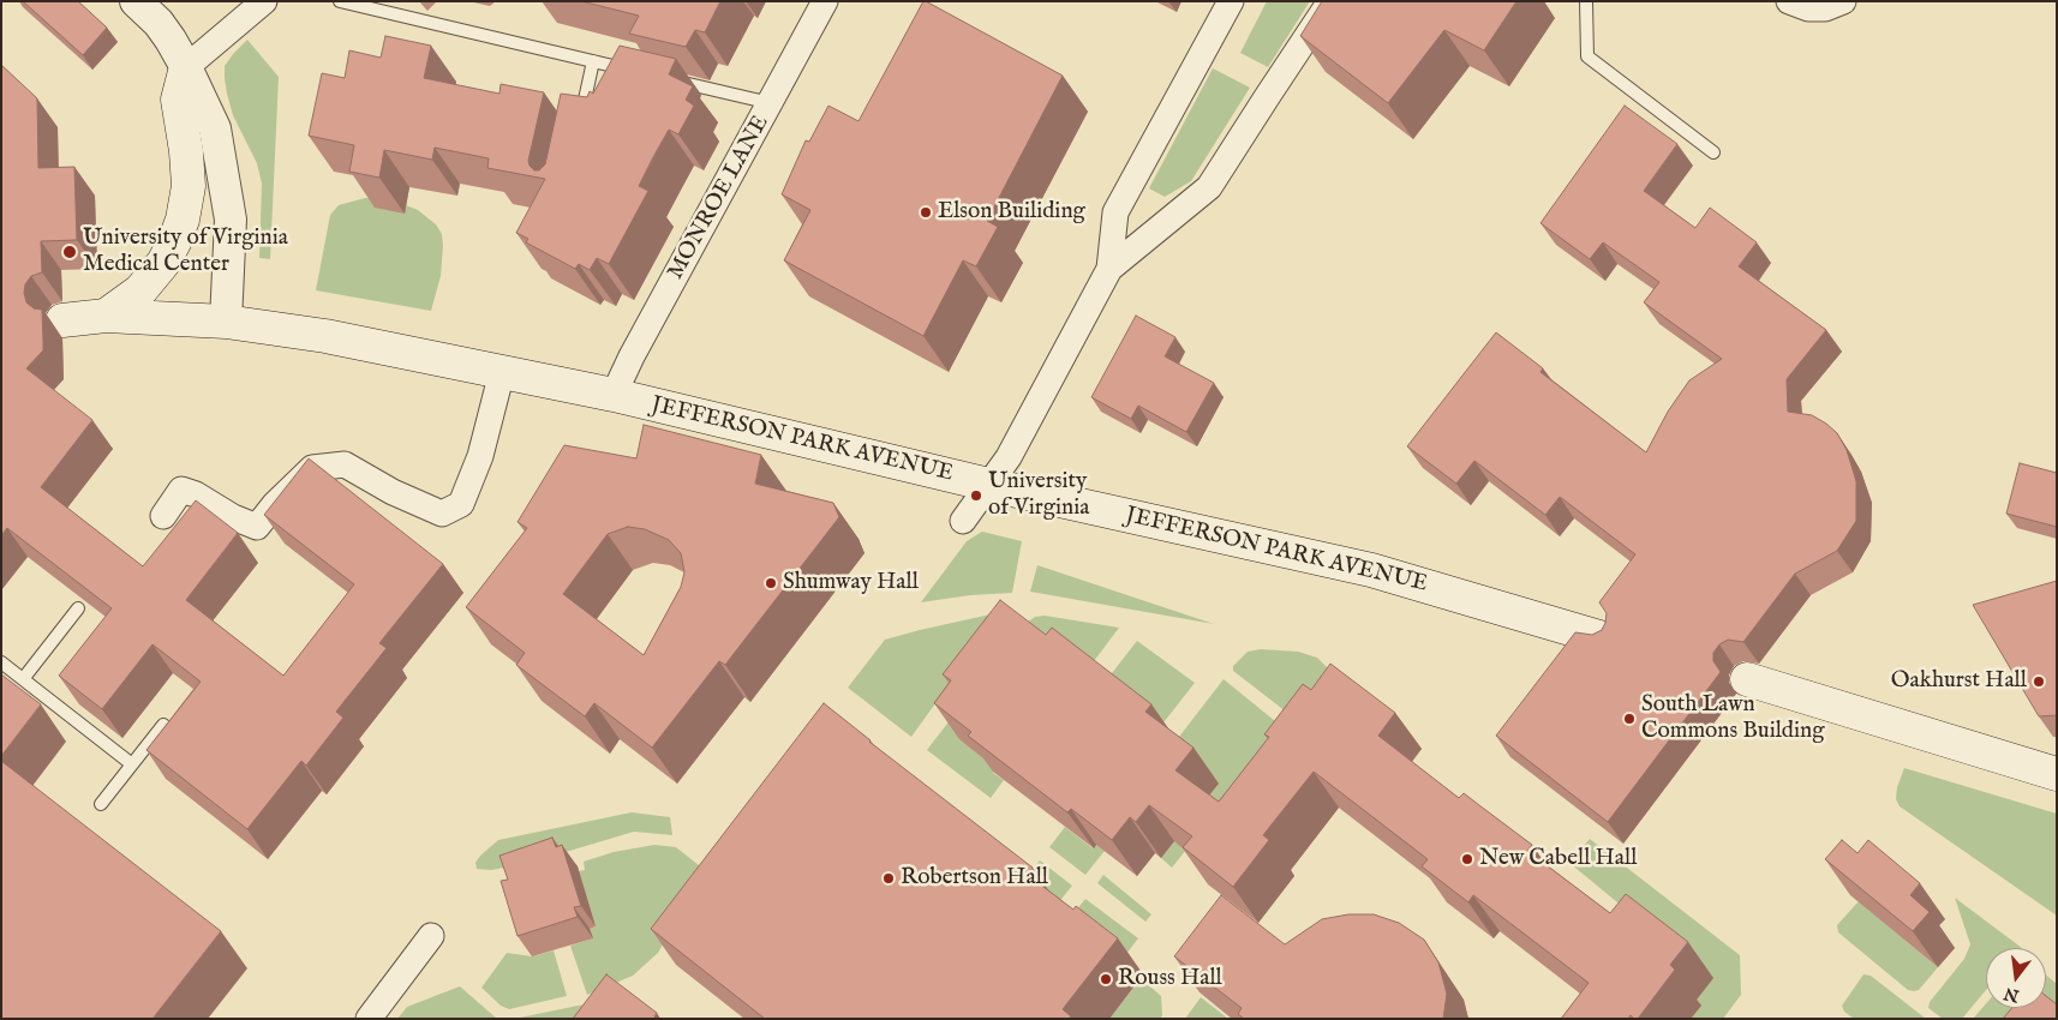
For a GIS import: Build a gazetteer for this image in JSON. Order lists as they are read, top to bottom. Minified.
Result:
{"streets":{"main road":["JEFFERSON PARK AVENUE"],"street":["MONROE LANE"]},"crossings":[["MONROE LANE","JEFFERSON PARK AVENUE"]],"places":["Elson Builiding","University of Virginia Medical Center","University of Virginia","Shumway Hall","Oakhurst Hall","South Lawn Commons Building","New Cabell Hall","Robertson Hall","Rouss Hall"],"north":"bottom"}
